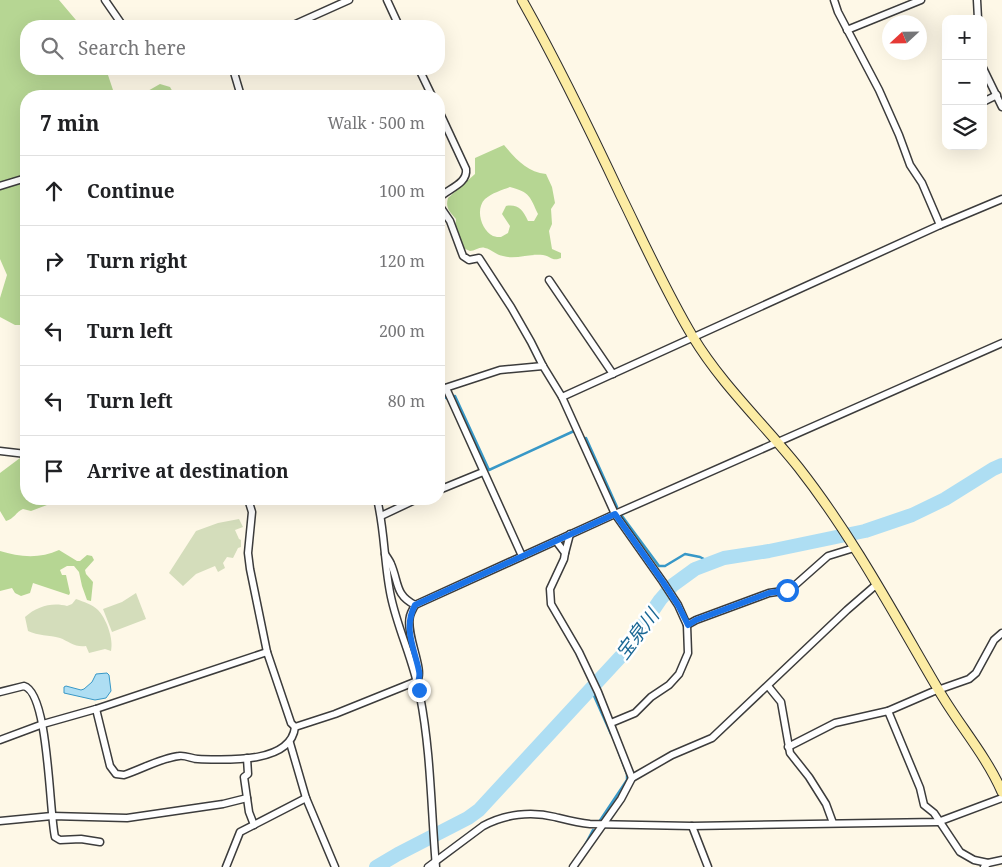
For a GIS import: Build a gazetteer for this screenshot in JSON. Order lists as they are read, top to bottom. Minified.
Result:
{"water":["宝泉川"],"north":"left","page":{"map_buttons":["+","−"],"search":"Search here","heading":["7 min","Walk · 500 m"],"list":[["Continue","100 m"],["Turn right","120 m"],["Turn left","200 m"],["Turn left","80 m"],"Arrive at destination"]}}
